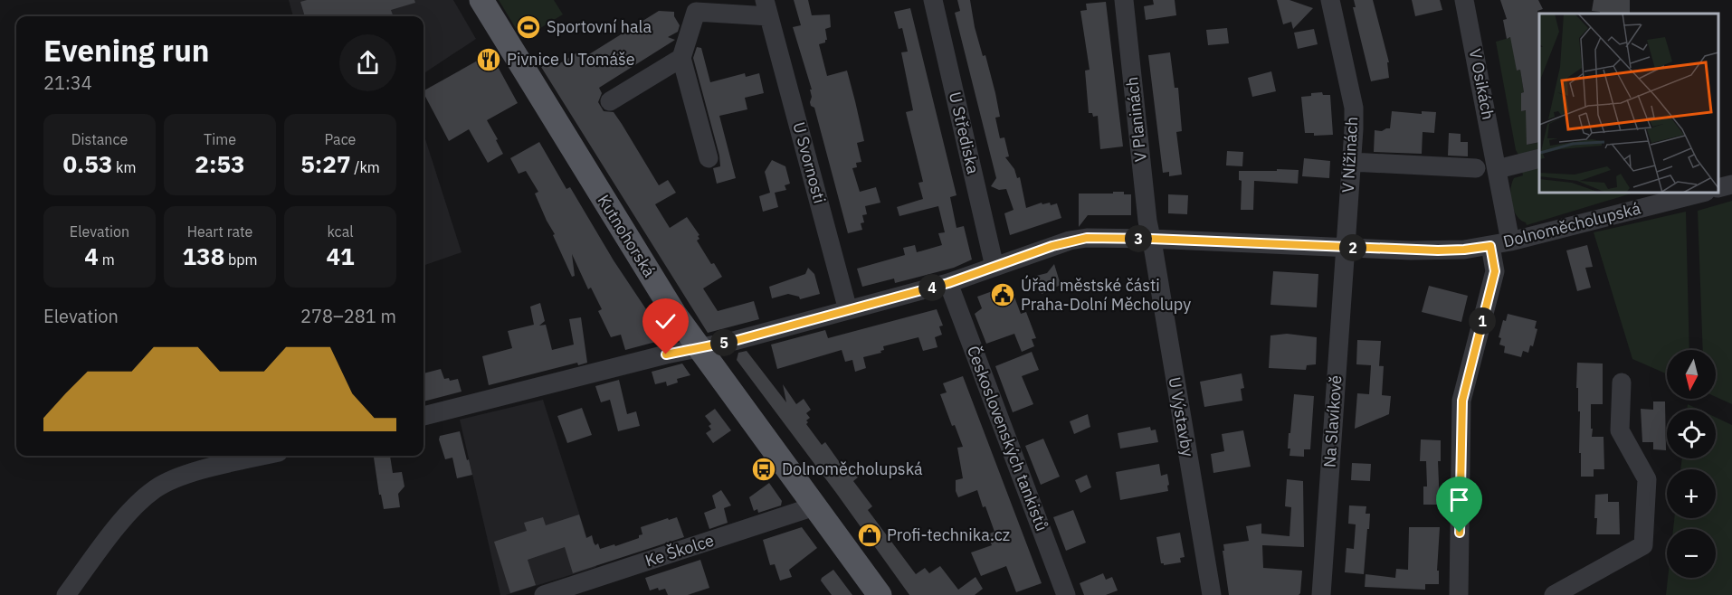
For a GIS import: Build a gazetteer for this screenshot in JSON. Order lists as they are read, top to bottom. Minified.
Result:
{"streets":{"main road":["Kutnohorská"],"street":["V Osikách","V Planinách","U Střediska","V Nížinách","U Svornosti","Dolnoměcholupská","U Výstavby","Na Slavíkově","Československých tankistů","Ke Školce"]},"crossings":[["V Osikách","Dolnoměcholupská"],["V Planinách","Dolnoměcholupská"],["V Planinách","U Výstavby"],["U Střediska","Dolnoměcholupská"],["V Nížinách","Dolnoměcholupská"],["V Nížinách","Na Slavíkově"],["U Svornosti","Dolnoměcholupská"],["Dolnoměcholupská","Kutnohorská"],["Dolnoměcholupská","U Výstavby"],["Dolnoměcholupská","Na Slavíkově"],["Dolnoměcholupská","Československých tankistů"],["Kutnohorská","Ke Školce"]],"places":{"sports":["Sportovní hala"],"restaurant":["Pivnice U Tomáše"],"public building":["Úřad městské části Praha-Dolní Měcholupy"],"bus stop":["Dolnoměcholupská"],"shop":["Profi-technika.cz"]},"north":"bottom","page":{"heading":["Evening run","21:34"],"stats":[["Distance","0.53 km"],["Time","2:53"],["Pace","5:27 /km"],["Elevation","4 m"],["Heart rate","138 bpm"],["kcal","41"]],"pins":["3","2","4","1","5"],"chart":["Elevation","278–281 m"],"map_buttons":["+","−"]}}
